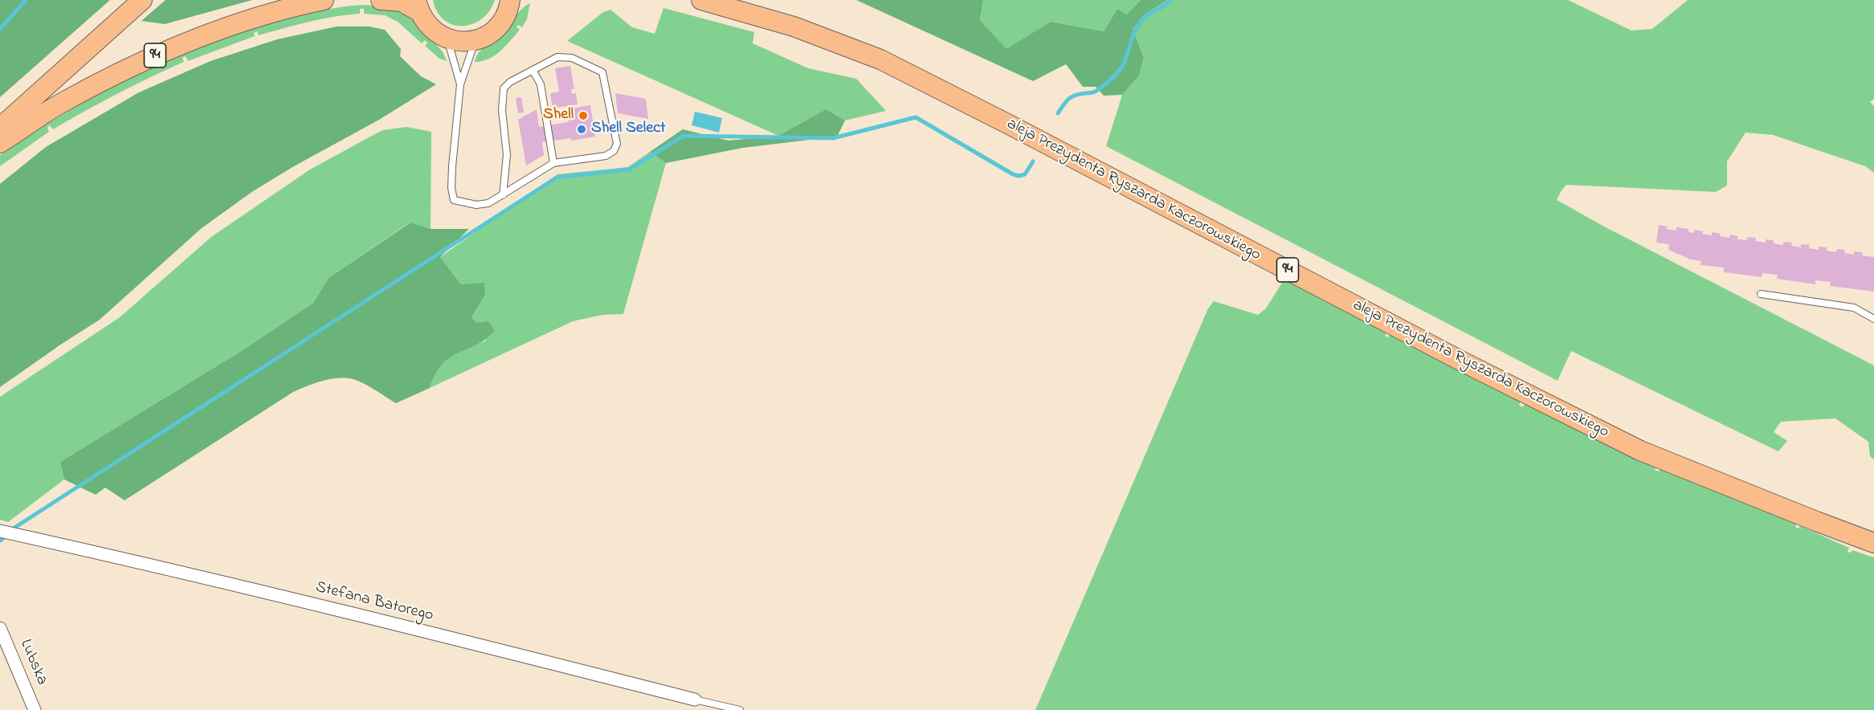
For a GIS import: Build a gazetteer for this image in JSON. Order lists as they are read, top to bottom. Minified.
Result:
{"streets":{"main road":["94","aleja Prezydenta Ryszarda Kaczorowskiego"],"street":["Stefana Batorego","Lubska"]},"places":["Shell","Shell Select"]}
